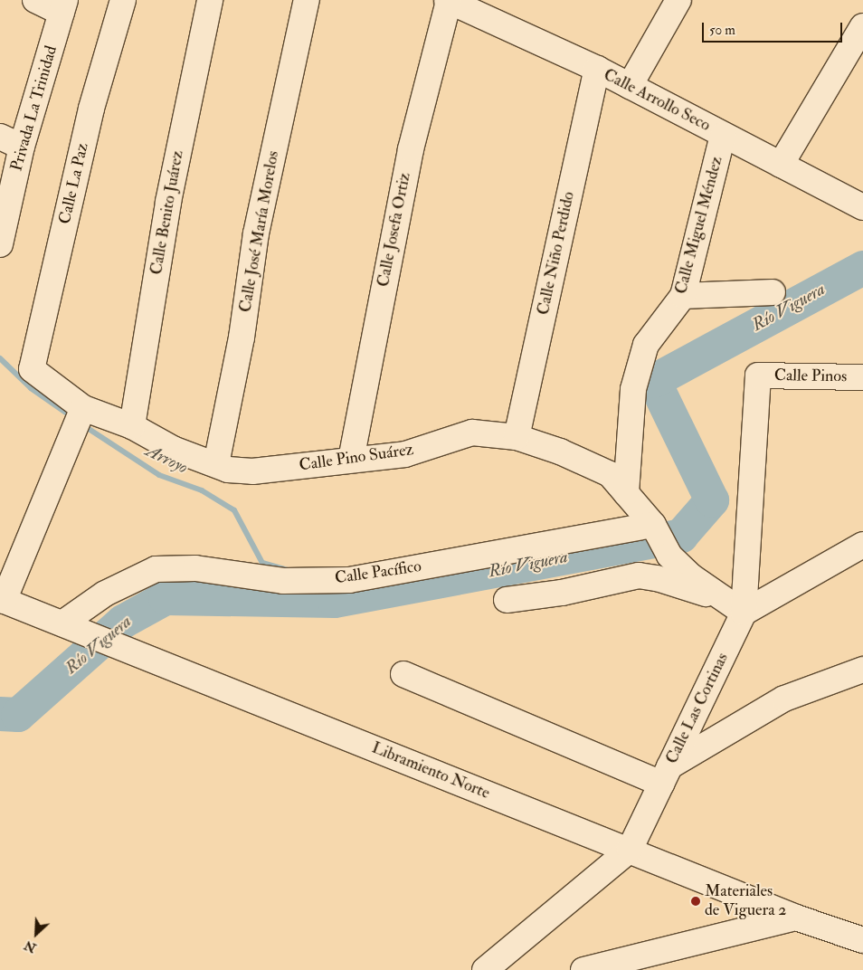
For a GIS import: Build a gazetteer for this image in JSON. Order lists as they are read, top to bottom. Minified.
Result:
{"streets":{"street":["Calle Arrollo Seco","Privada La Trinidad","Calle La Paz","Calle Benito Juárez","Calle Miguel Méndez","Calle Josefa Ortiz","Calle José María Morelos","Calle Niño Perdido","Calle Pinos","Calle Pino Suárez","Calle Pacífico","Calle Las Cortinas","Libramiento Norte"]},"crossings":[["Calle Arrollo Seco","Calle Miguel Méndez"],["Calle Arrollo Seco","Calle Josefa Ortiz"],["Calle Arrollo Seco","Calle Niño Perdido"],["Calle La Paz","Calle Pino Suárez"],["Calle Benito Juárez","Calle Pino Suárez"],["Calle Miguel Méndez","Calle Pino Suárez"],["Calle Josefa Ortiz","Calle Pino Suárez"],["Calle José María Morelos","Calle Pino Suárez"],["Calle Niño Perdido","Calle Pino Suárez"],["Calle Pinos","Calle Las Cortinas"],["Calle Pino Suárez","Calle Pacífico"],["Calle Pino Suárez","Calle Las Cortinas"],["Calle Pacífico","Libramiento Norte"],["Calle Las Cortinas","Libramiento Norte"]],"water":["Río Viguera","Arroyo"],"places":["Materiales de Viguera 2"],"scale_bar":"50 m","north":"bottom left"}
